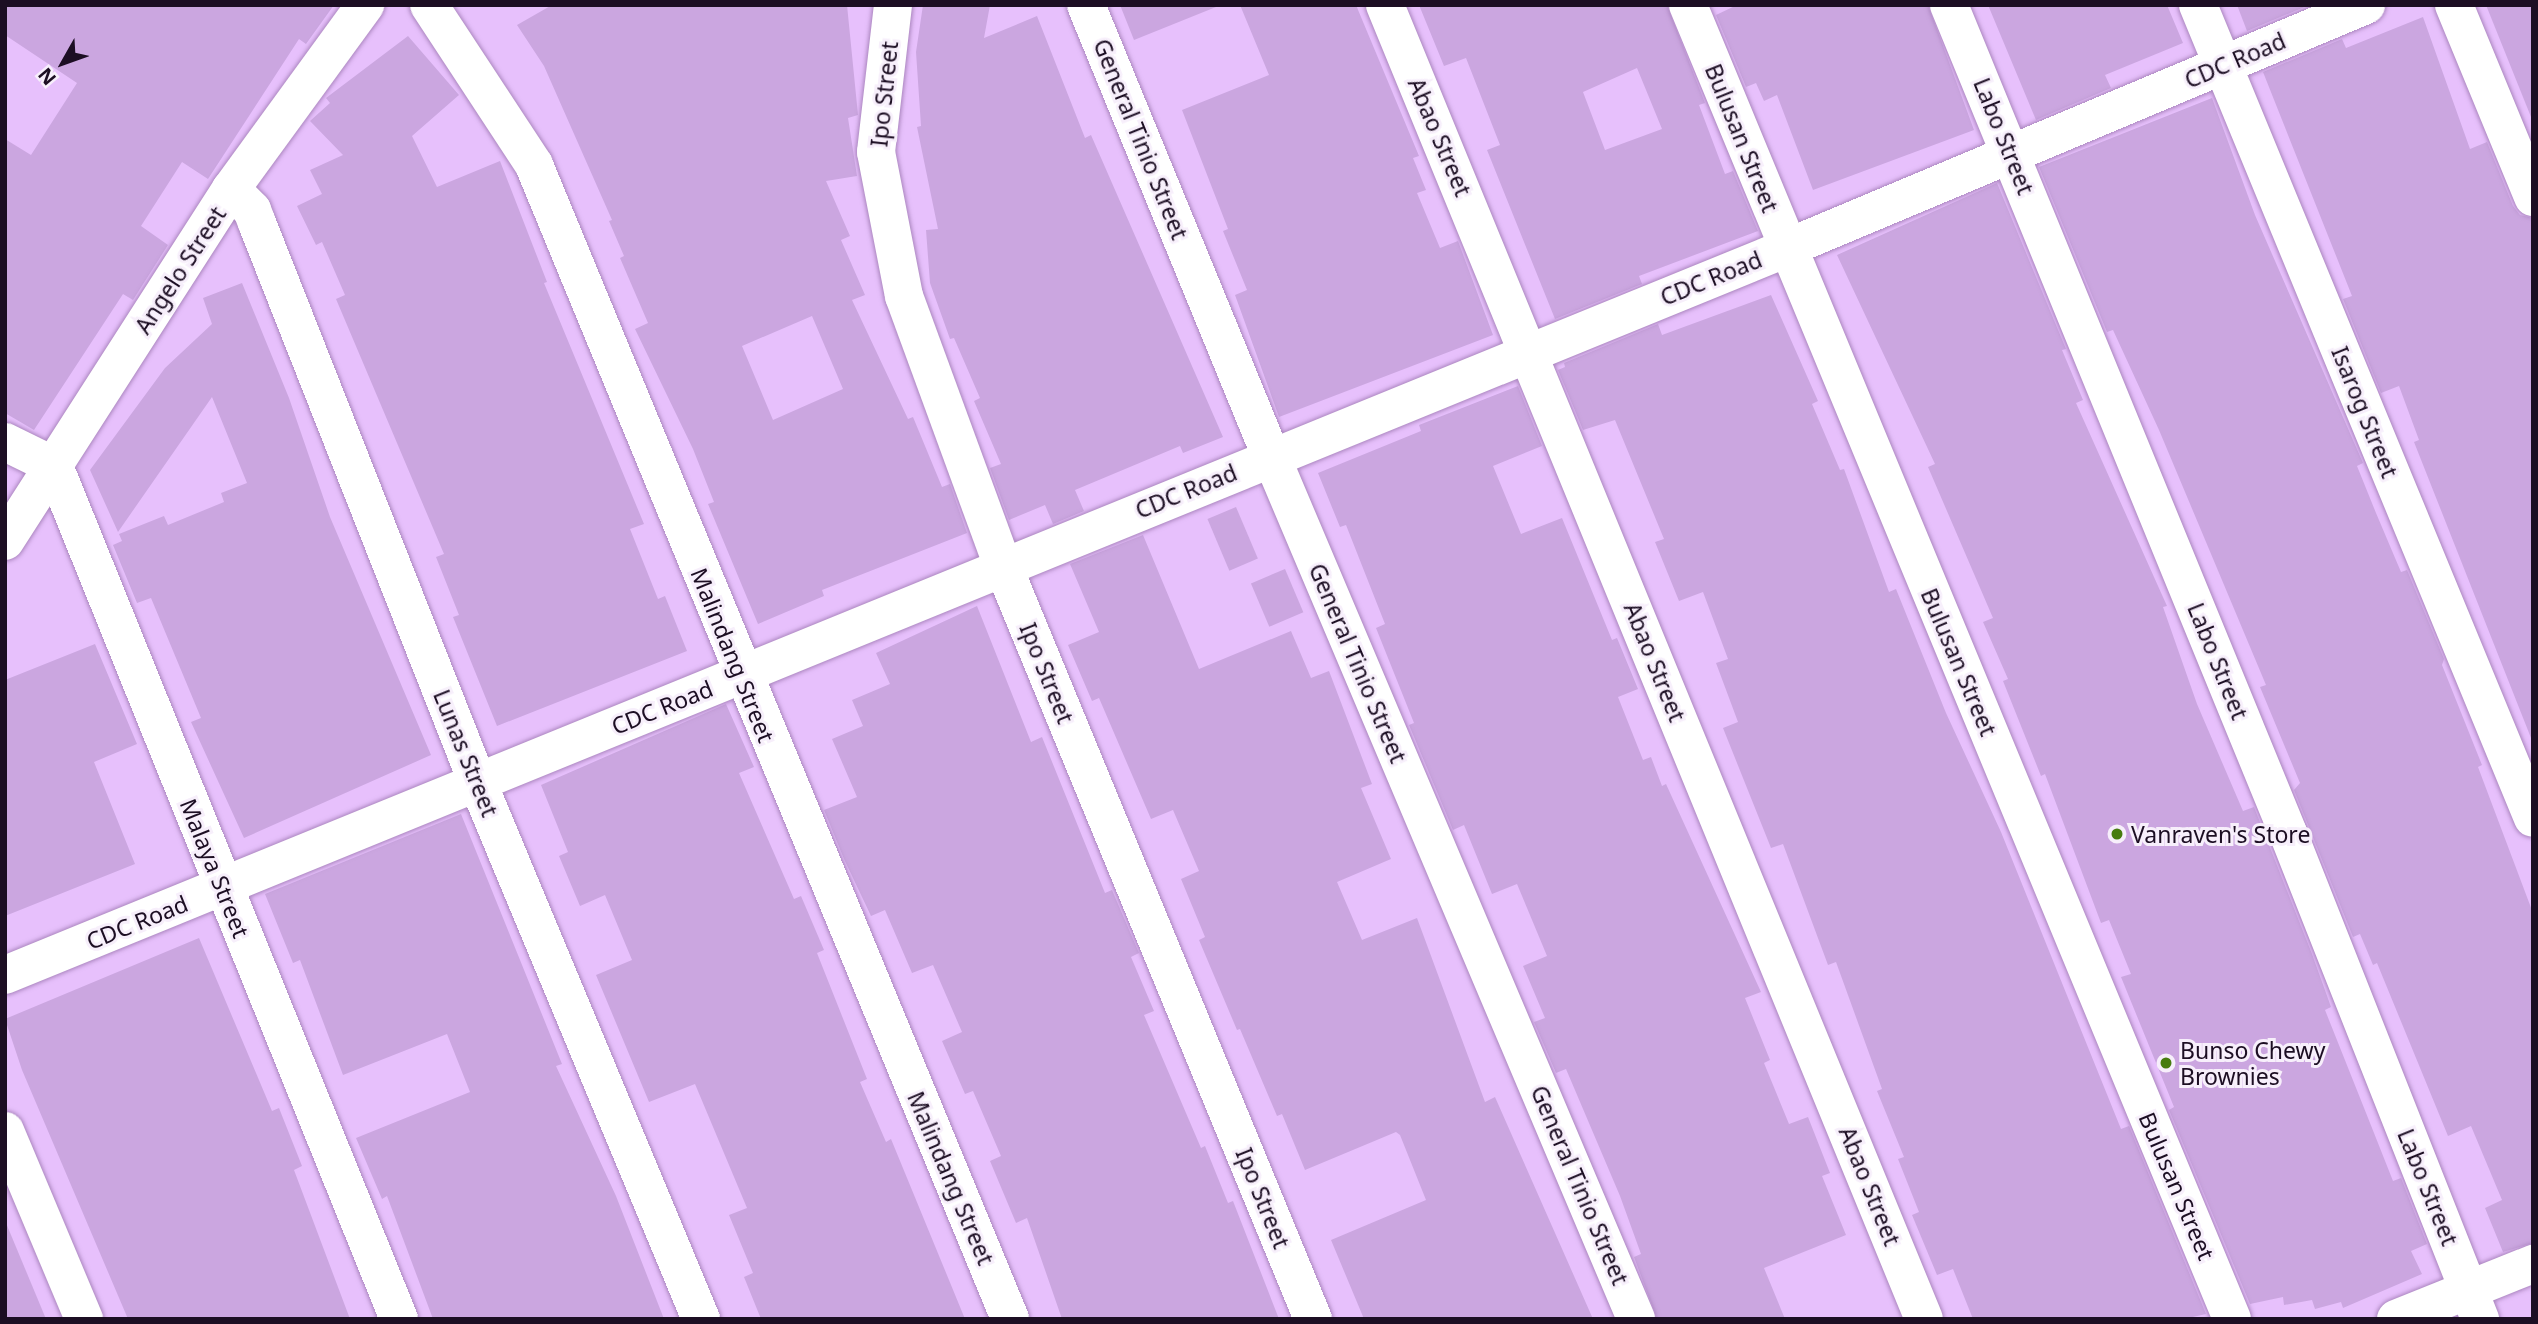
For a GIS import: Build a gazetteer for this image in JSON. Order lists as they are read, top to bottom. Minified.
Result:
{"streets":{"street":["CDC Road","Ipo Street","Labo Street","Abao Street","Bulusan Street","General Tinio Street","Angelo Street","Isarog Street","Malindang Street","Lunas Street","Malaya Street"]},"crossings":[["CDC Road","Ipo Street"],["CDC Road","Labo Street"],["CDC Road","Abao Street"],["CDC Road","Bulusan Street"],["CDC Road","General Tinio Street"],["CDC Road","Isarog Street"],["CDC Road","Malindang Street"],["CDC Road","Lunas Street"],["CDC Road","Malaya Street"],["Angelo Street","Lunas Street"],["Angelo Street","Malaya Street"]],"places":["Vanraven's Store","Bunso Chewy Brownies"],"north":"bottom left"}
